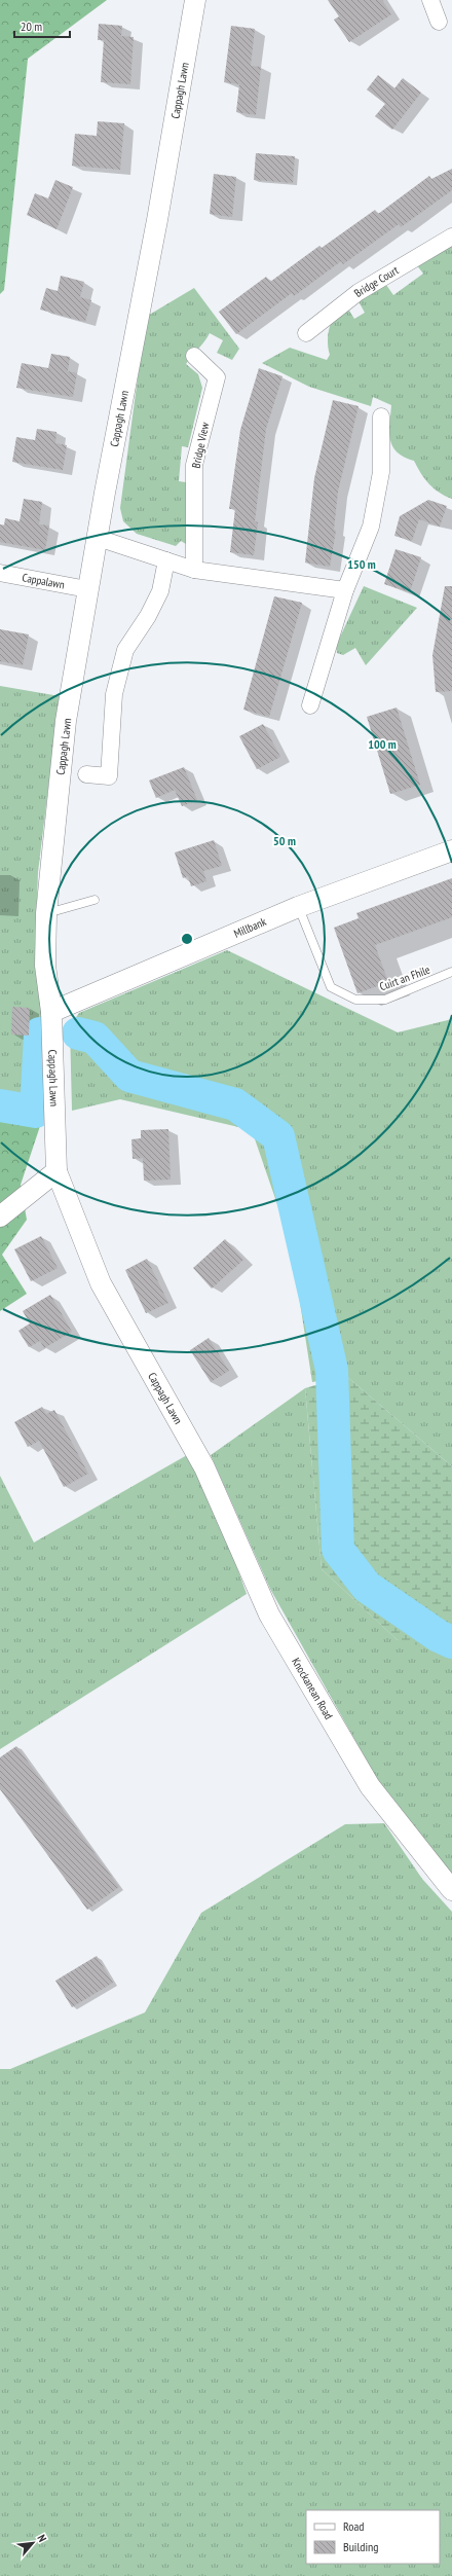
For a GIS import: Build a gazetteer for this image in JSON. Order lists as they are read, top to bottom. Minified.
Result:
{"streets":{"street":["Cappagh Lawn","Bridge Court","Bridge View","Cappalawn","Millbank","Knockanean Road"],"lane":["Cuirt an Fhile"]},"crossings":[["Cappagh Lawn","Cappalawn"],["Cappagh Lawn","Millbank"],["Cappagh Lawn","Knockanean Road"],["Millbank","Cuirt an Fhile"]],"legend":["Road","Building"],"scale_bar":"20 m","north":"top right","rings":["150 m","100 m","50 m"]}
